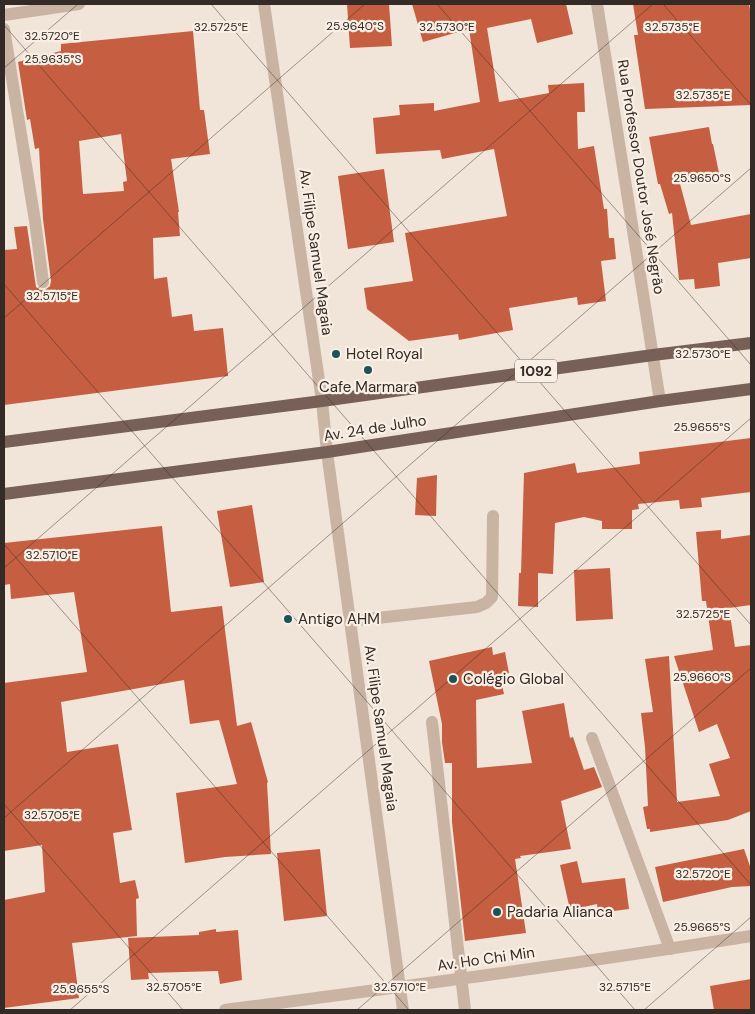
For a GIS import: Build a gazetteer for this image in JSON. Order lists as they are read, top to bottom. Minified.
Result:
{"streets":{"main road":["1092","Av. 24 de Julho"],"street":["Rua Professor Doutor José Negrão","Av. Filipe Samuel Magaia","Av. Ho Chi Min"]},"crossings":[["Rua Professor Doutor José Negrão","1092"],["Rua Professor Doutor José Negrão","Av. 24 de Julho"],["Av. Filipe Samuel Magaia","1092"],["Av. Filipe Samuel Magaia","Av. 24 de Julho"],["Av. Filipe Samuel Magaia","Av. Ho Chi Min"]],"places":["Hotel Royal","Cafe Marmara","Antigo AHM","Colégio Global","Padaria Alianca"],"coordinates":["25.9640°S","32.5735°E","32.5725°E","32.5730°E","32.5720°E","25.9635°S","25.9650°S","32.5715°E","25.9655°S","32.5710°E","25.9660°S","32.5705°E","25.9665°S"]}
